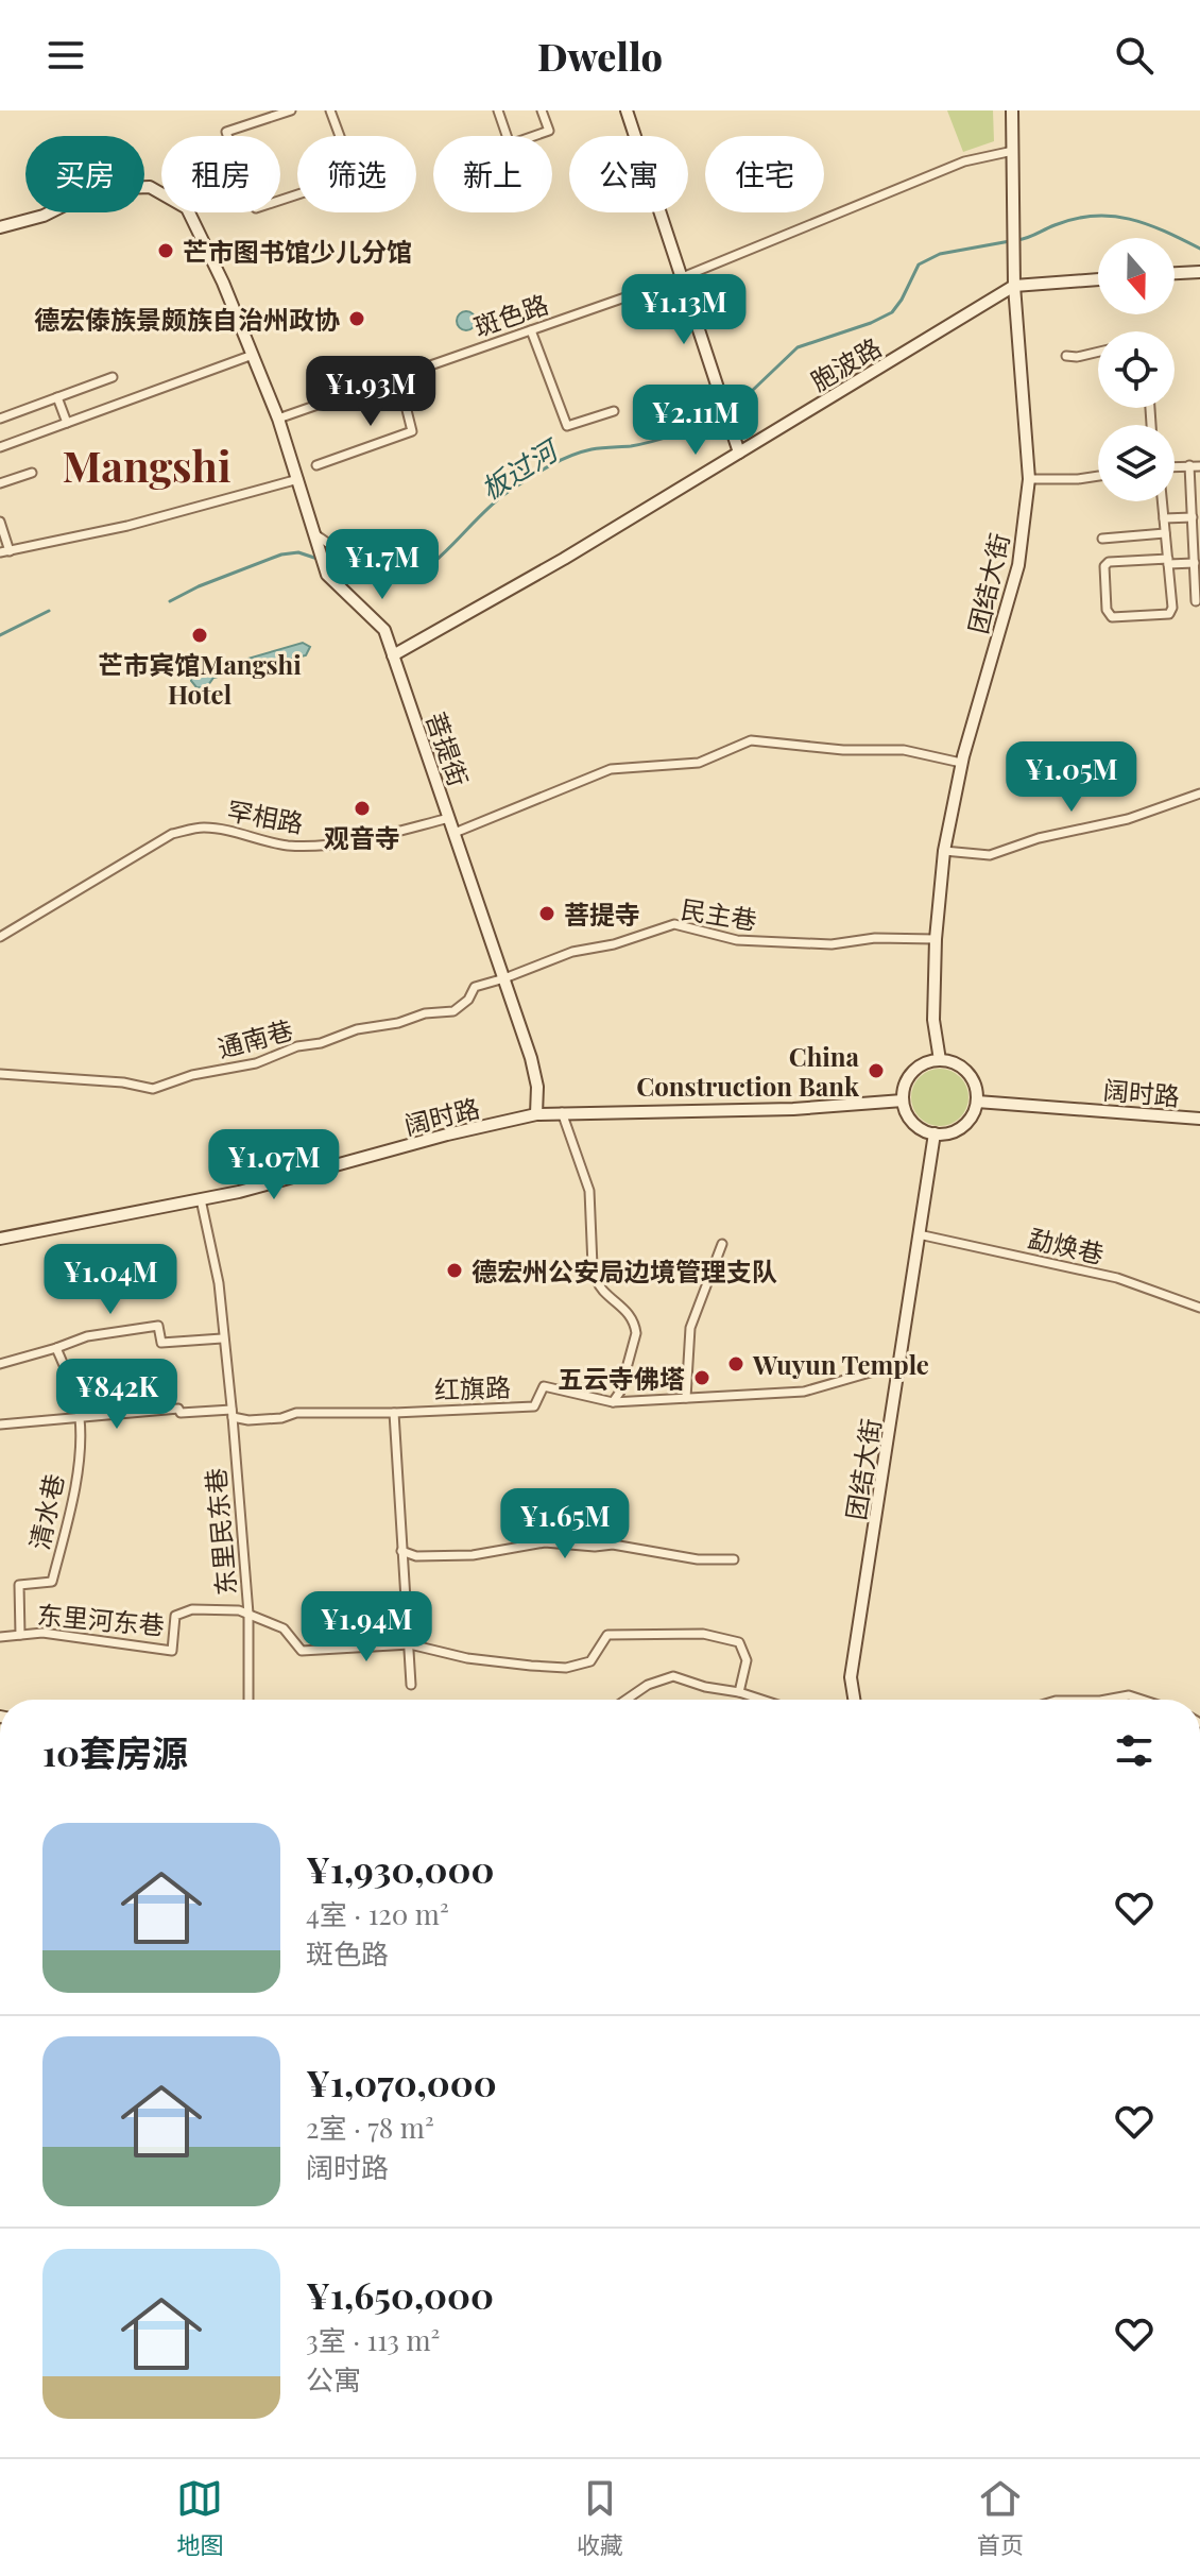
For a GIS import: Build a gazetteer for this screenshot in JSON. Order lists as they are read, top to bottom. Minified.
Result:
{"streets":{"main road":["胞波路","团结大街","菩提街","阔时路"],"street":["斑色路","罕相路","民主巷","通南巷","勐焕巷","红旗路","清水巷","东里民东巷","东里河东巷"]},"crossings":[["斑色路","团结大街"],["斑色路","菩提街"],["胞波路","团结大街"],["胞波路","菩提街"],["团结大街","民主巷"],["团结大街","阔时路"],["团结大街","勐焕巷"],["团结大街","红旗路"],["菩提街","罕相路"],["菩提街","民主巷"],["菩提街","通南巷"],["菩提街","阔时路"],["民主巷","通南巷"],["阔时路","东里民东巷"],["红旗路","东里民东巷"],["清水巷","东里河东巷"],["东里民东巷","东里河东巷"]],"districts":["Mangshi"],"water":["板过河"],"places":["芒市图书馆少儿分馆","德宏傣族景颇族自治州政协","芒市宾馆Mangshi Hotel","观音寺","菩提寺","China Construction Bank","德宏州公安局边境管理支队","Wuyun Temple","五云寺佛塔"],"north":"bottom","page":{"header":"Dwello","chip":["买房","租房","筛选","新上","公寓","住宅"],"price":["¥1.13M","¥1.93M","¥2.11M","¥1.7M","¥1.05M","¥1.07M","¥1.04M","¥842K","¥1.65M","¥1.94M"],"heading":"10套房源","list":[{"name":"¥1,930,000","note":"4室 · 120 m² · 斑色路"},{"name":"¥1,070,000","note":"2室 · 78 m² · 阔时路"},{"name":"¥1,650,000","note":"3室 · 113 m² · 公寓"}],"tabs":["地图","收藏","首页"]}}
